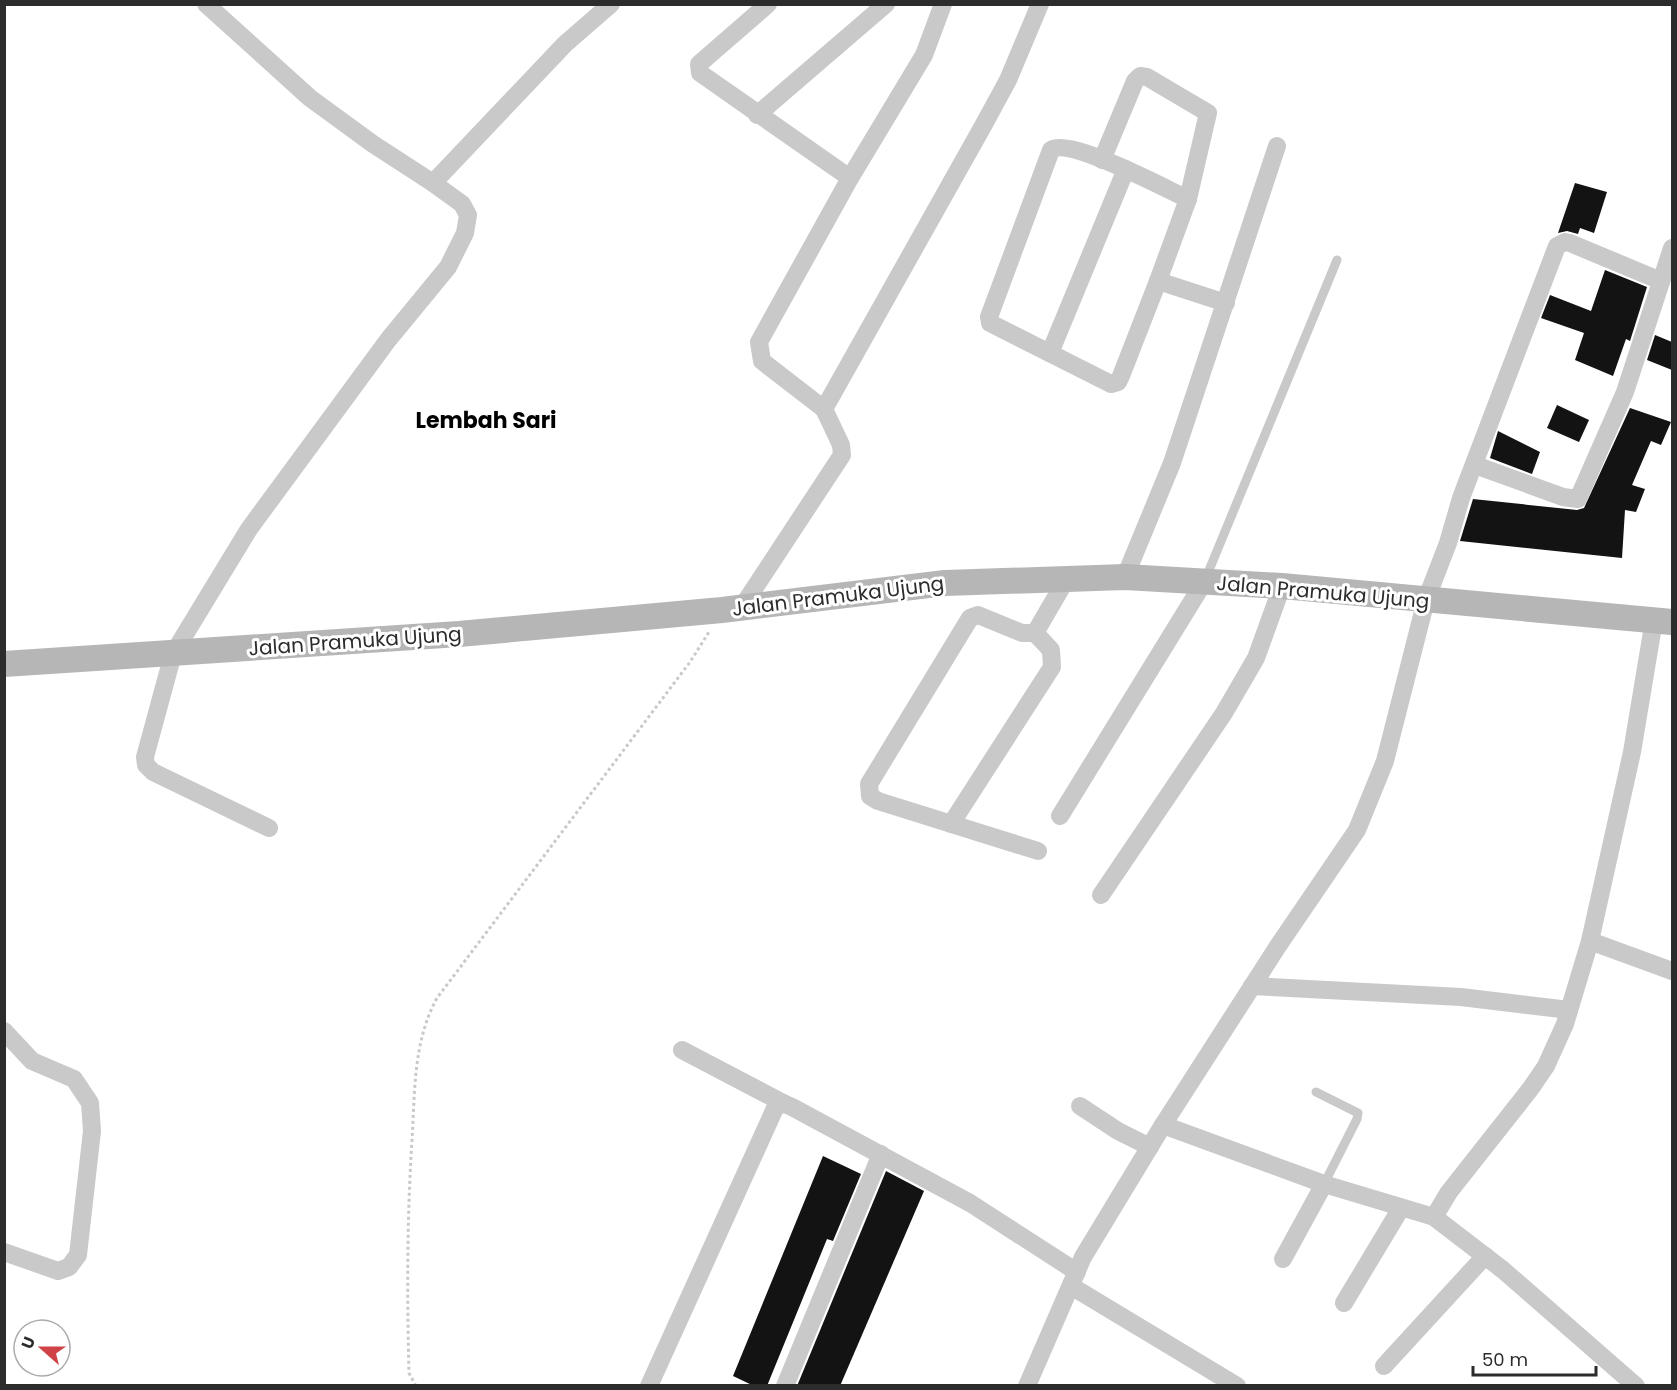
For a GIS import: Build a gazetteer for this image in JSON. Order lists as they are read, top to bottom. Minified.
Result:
{"streets":{"street":["Jalan Pramuka Ujung"]},"districts":["Lembah Sari"],"scale_bar":"50 m","north":"left"}
